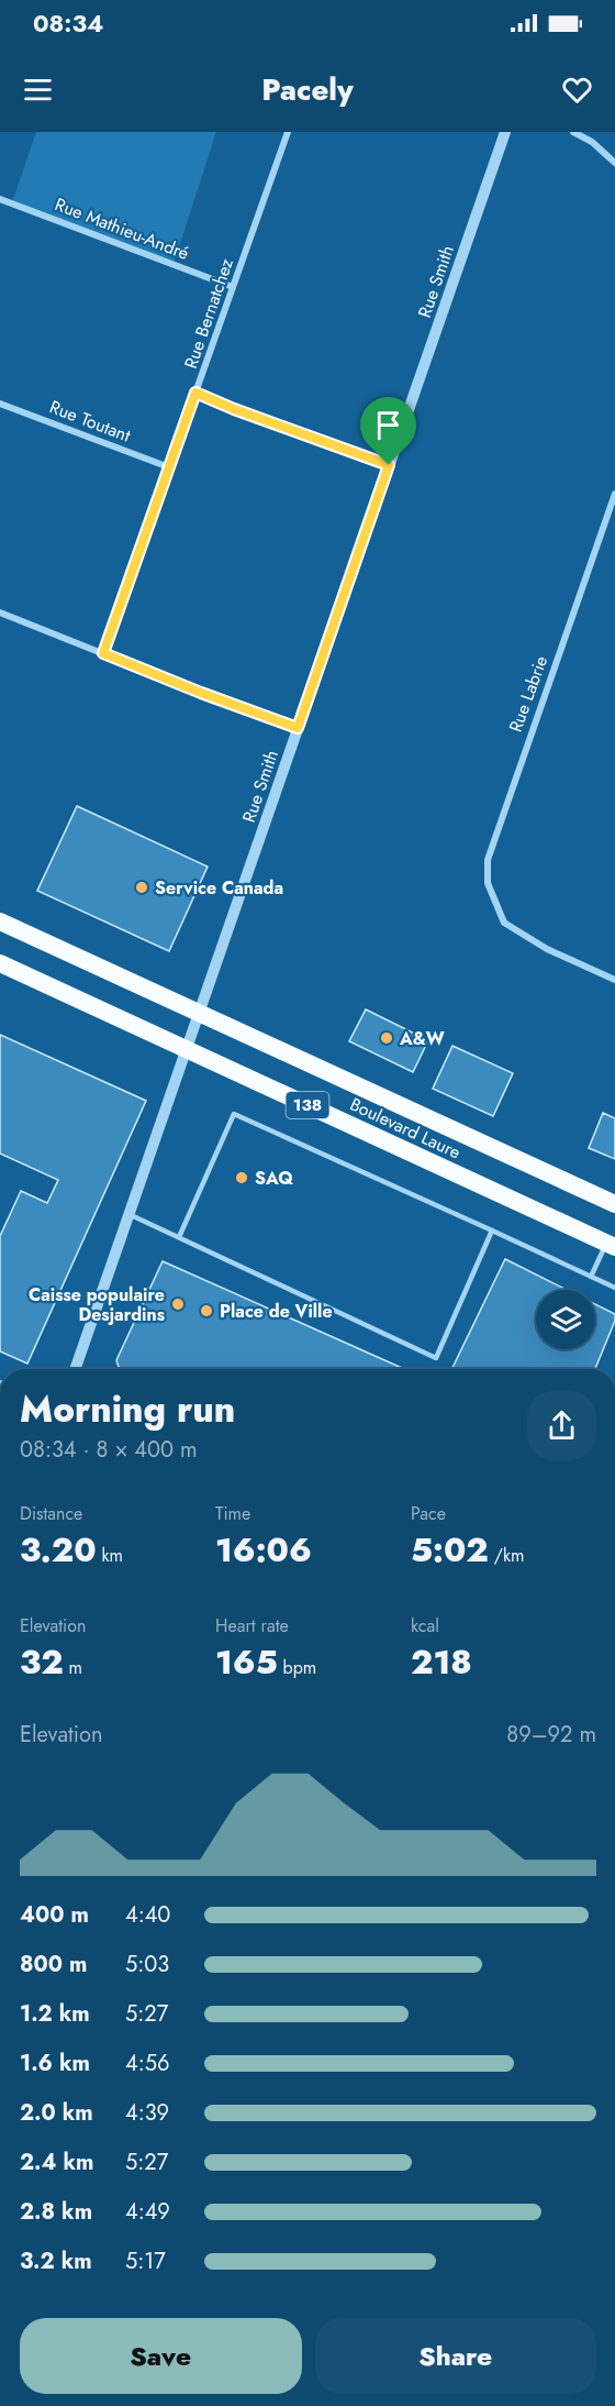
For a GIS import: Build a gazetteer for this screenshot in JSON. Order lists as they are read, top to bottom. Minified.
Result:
{"streets":{"highway":["138","Boulevard Laure"],"street":["Rue Mathieu-André","Rue Smith","Rue Bernatchez","Rue Toutant","Rue Labrie"]},"crossings":[["Rue Mathieu-André","Rue Bernatchez"],["Rue Smith","Boulevard Laure"],["Rue Bernatchez","Rue Toutant"]],"places":["Service Canada","A&W","SAQ","Caisse populaire Desjardins","Place de Ville"],"page":{"status":"08:34","header":"Pacely","heading":["Morning run","08:34 · 8 × 400 m"],"stats":[["Distance","3.20 km"],["Time","16:06"],["Pace","5:02 /km"],["Elevation","32 m"],["Heart rate","165 bpm"],["kcal","218"]],"chart":["Elevation","89–92 m"],"list":[{"name":"400 m","note":"4:40"},{"name":"800 m","note":"5:03"},{"name":"1.2 km","note":"5:27"},{"name":"1.6 km","note":"4:56"},{"name":"2.0 km","note":"4:39"},{"name":"2.4 km","note":"5:27"},{"name":"2.8 km","note":"4:49"},{"name":"3.2 km","note":"5:17"}],"buttons":["Save","Share"]}}
